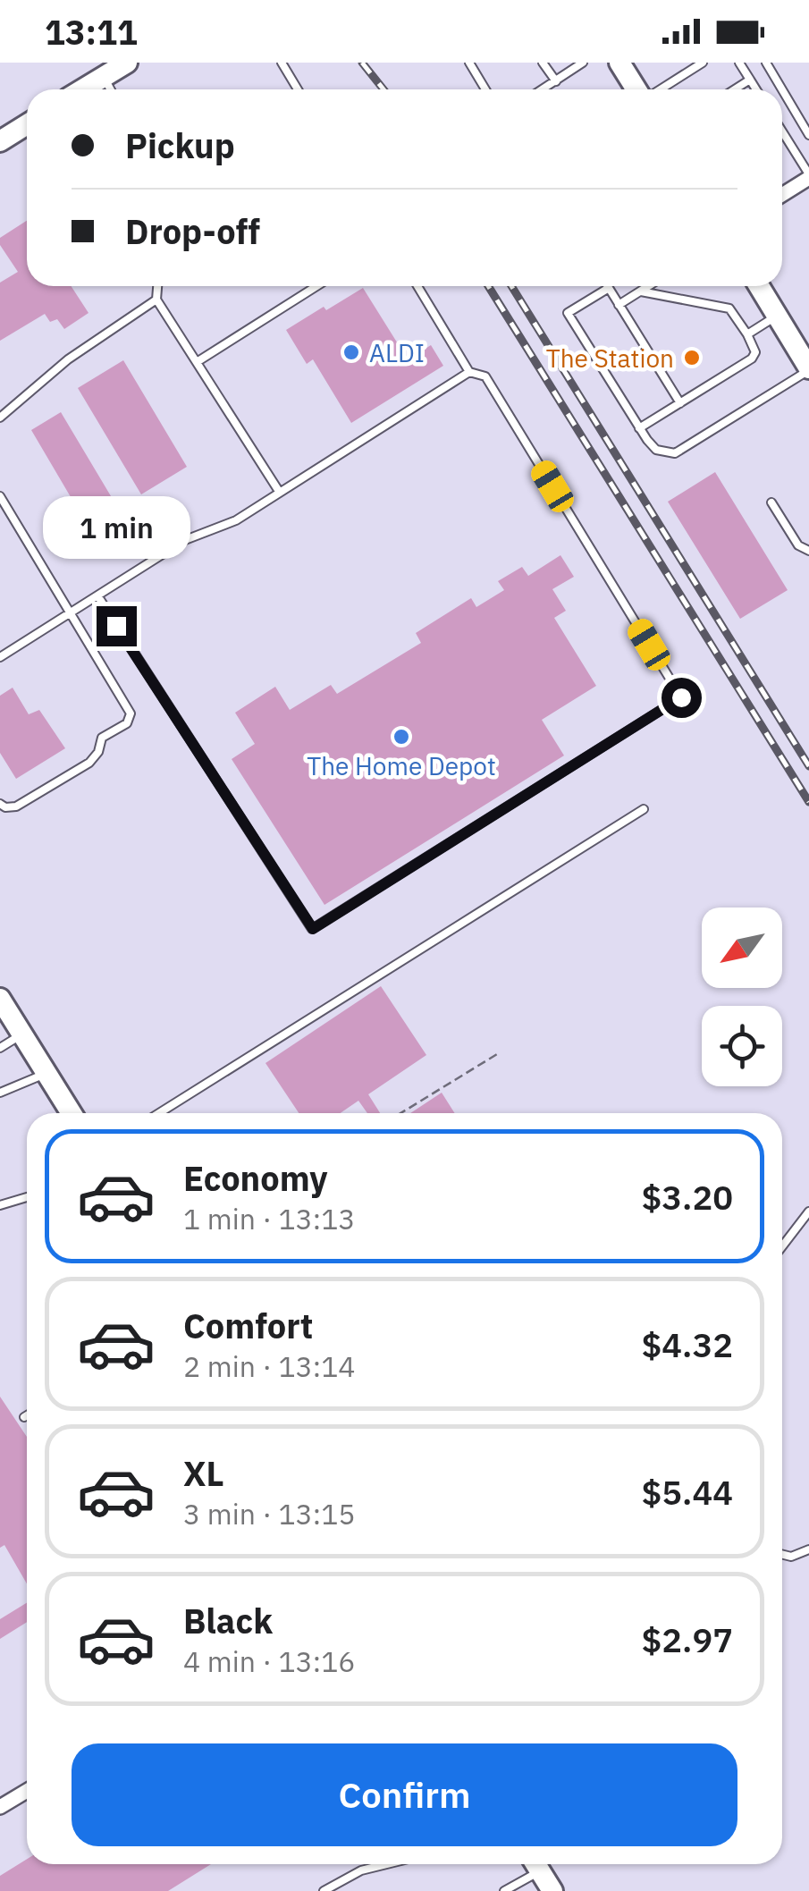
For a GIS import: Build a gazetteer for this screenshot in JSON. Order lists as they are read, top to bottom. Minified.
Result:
{"places":["ALDI","The Station","The Home Depot"],"north":"bottom left","page":{"status":"13:11","banner":["Pickup","Drop-off"],"bubble":"1 min","list":[{"name":"Economy","note":"1 min · 13:13","value":"$3.20"},{"name":"Comfort","note":"2 min · 13:14","value":"$4.32"},{"name":"XL","note":"3 min · 13:15","value":"$5.44"},{"name":"Black","note":"4 min · 13:16","value":"$2.97"}],"buttons":"Confirm"}}
